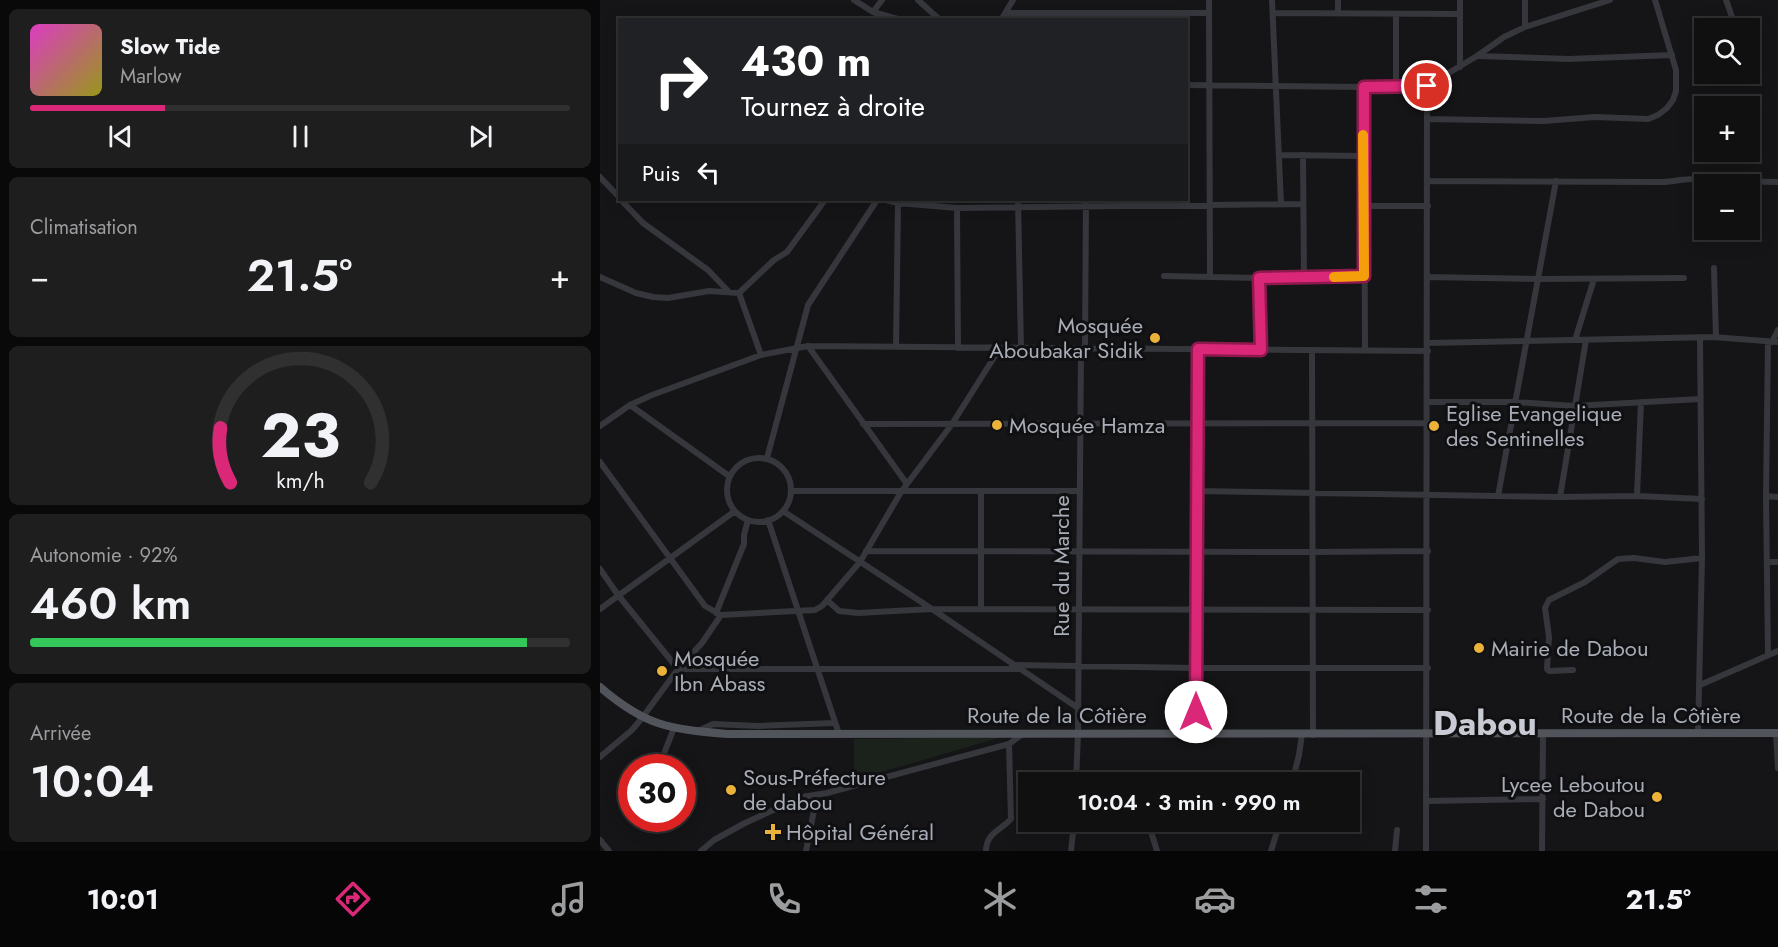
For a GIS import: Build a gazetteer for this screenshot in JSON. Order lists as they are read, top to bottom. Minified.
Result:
{"streets":{"main road":["Route de la Côtière"],"street":["Rue du Marche"]},"crossings":[["Rue du Marche","Route de la Côtière"]],"districts":["Dabou"],"places":{"other":["Mosquée Aboubakar Sidik","Mosquée Hamza","Eglise Evangelique des Sentinelles","Mairie de Dabou","Mosquée Ibn Abass","Sous-Préfecture de dabou","Lycee Leboutou de Dabou"],"health":["Hôpital Général"]},"page":{"map_buttons":["+","−"],"turn":["430 m","Tournez à droite"],"song":["Slow Tide","Marlow"],"then":"Puis","tile":["Climatisation",["Autonomie · 92%","460 km"],["Arrivée","10:04"]],"heat":["−","21.5°","+"],"limit":"30","trip":"10:04 · 3 min · 990 m","tabs":["10:01","21.5°"],"gauge":["23","km/h"]}}
